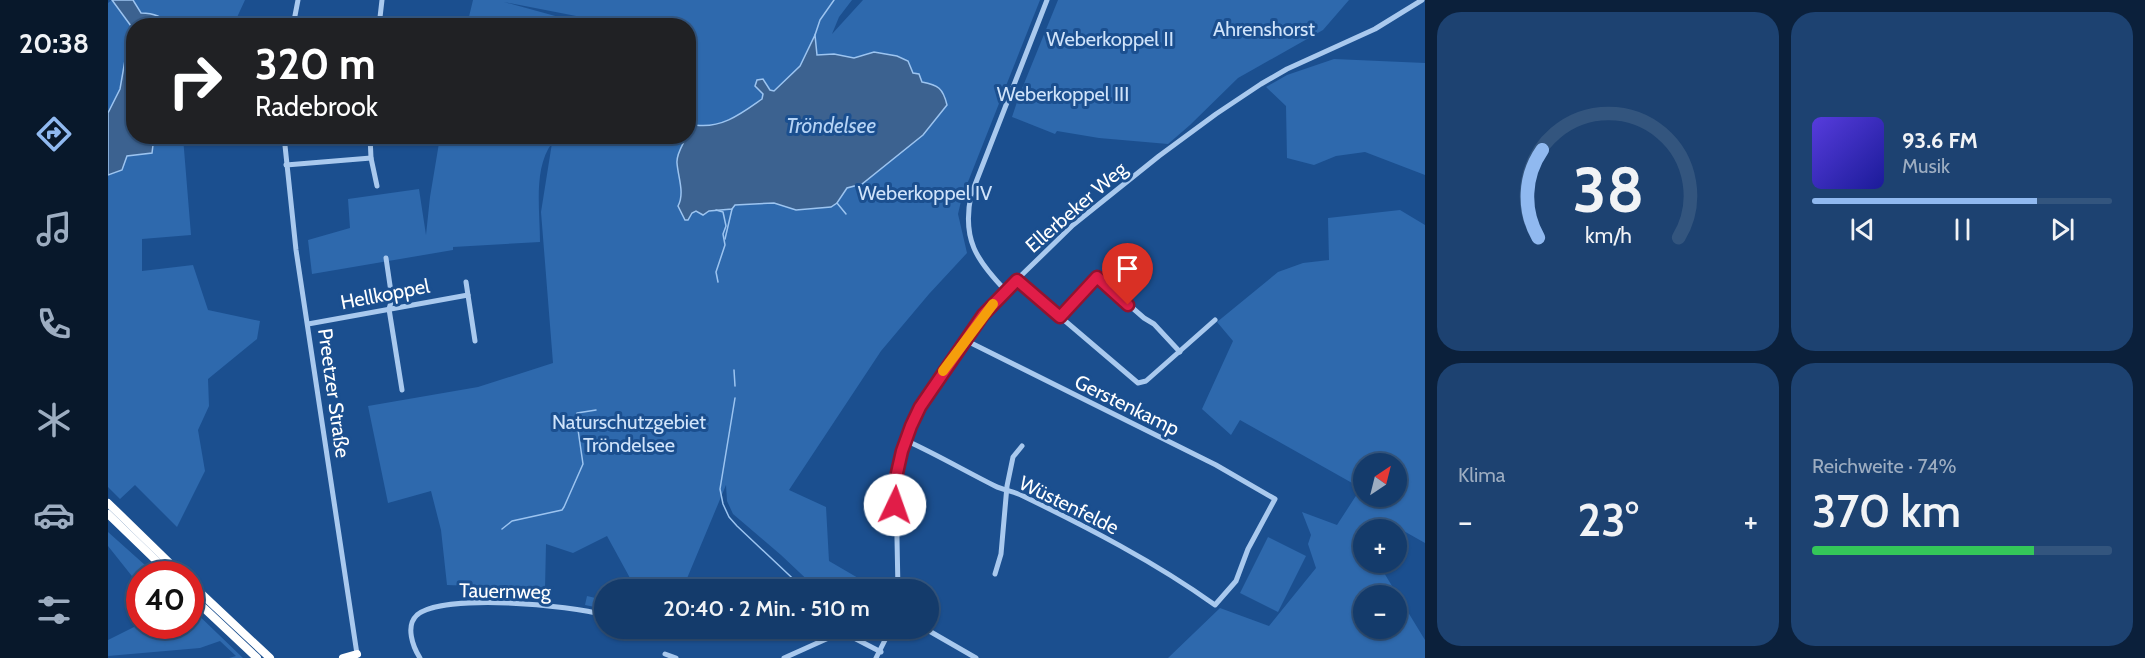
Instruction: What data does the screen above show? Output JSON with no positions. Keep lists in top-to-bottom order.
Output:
{
  "streets": {
    "street": [
      "Ellerbeker Weg",
      "Hellkoppel",
      "Preetzer Straße",
      "Gerstenkamp",
      "Wüstenfelde",
      "Tauernweg"
    ]
  },
  "crossings": [
    ["Ellerbeker Weg", "Gerstenkamp"],
    ["Ellerbeker Weg", "Wüstenfelde"],
    ["Hellkoppel", "Preetzer Straße"],
    ["Gerstenkamp", "Wüstenfelde"]
  ],
  "water": ["Tröndelsee"],
  "parks": [
    "Ahrenshorst",
    "Weberkoppel II",
    "Weberkoppel III",
    "Weberkoppel IV",
    "Naturschutzgebiet Tröndelsee"
  ],
  "north": "top right",
  "page": {
    "tabs": "20:38",
    "turn": ["320 m", "Radebrook"],
    "song": ["93.6 FM", "Musik"],
    "tile": [
      "Klima",
      ["Reichweite · 74%", "370 km"]
    ],
    "map_buttons": ["+", "−"],
    "heat": ["−", "23°", "+"],
    "limit": "40",
    "trip": "20:40 · 2 Min. · 510 m",
    "gauge": ["38", "km/h"]
  }
}
